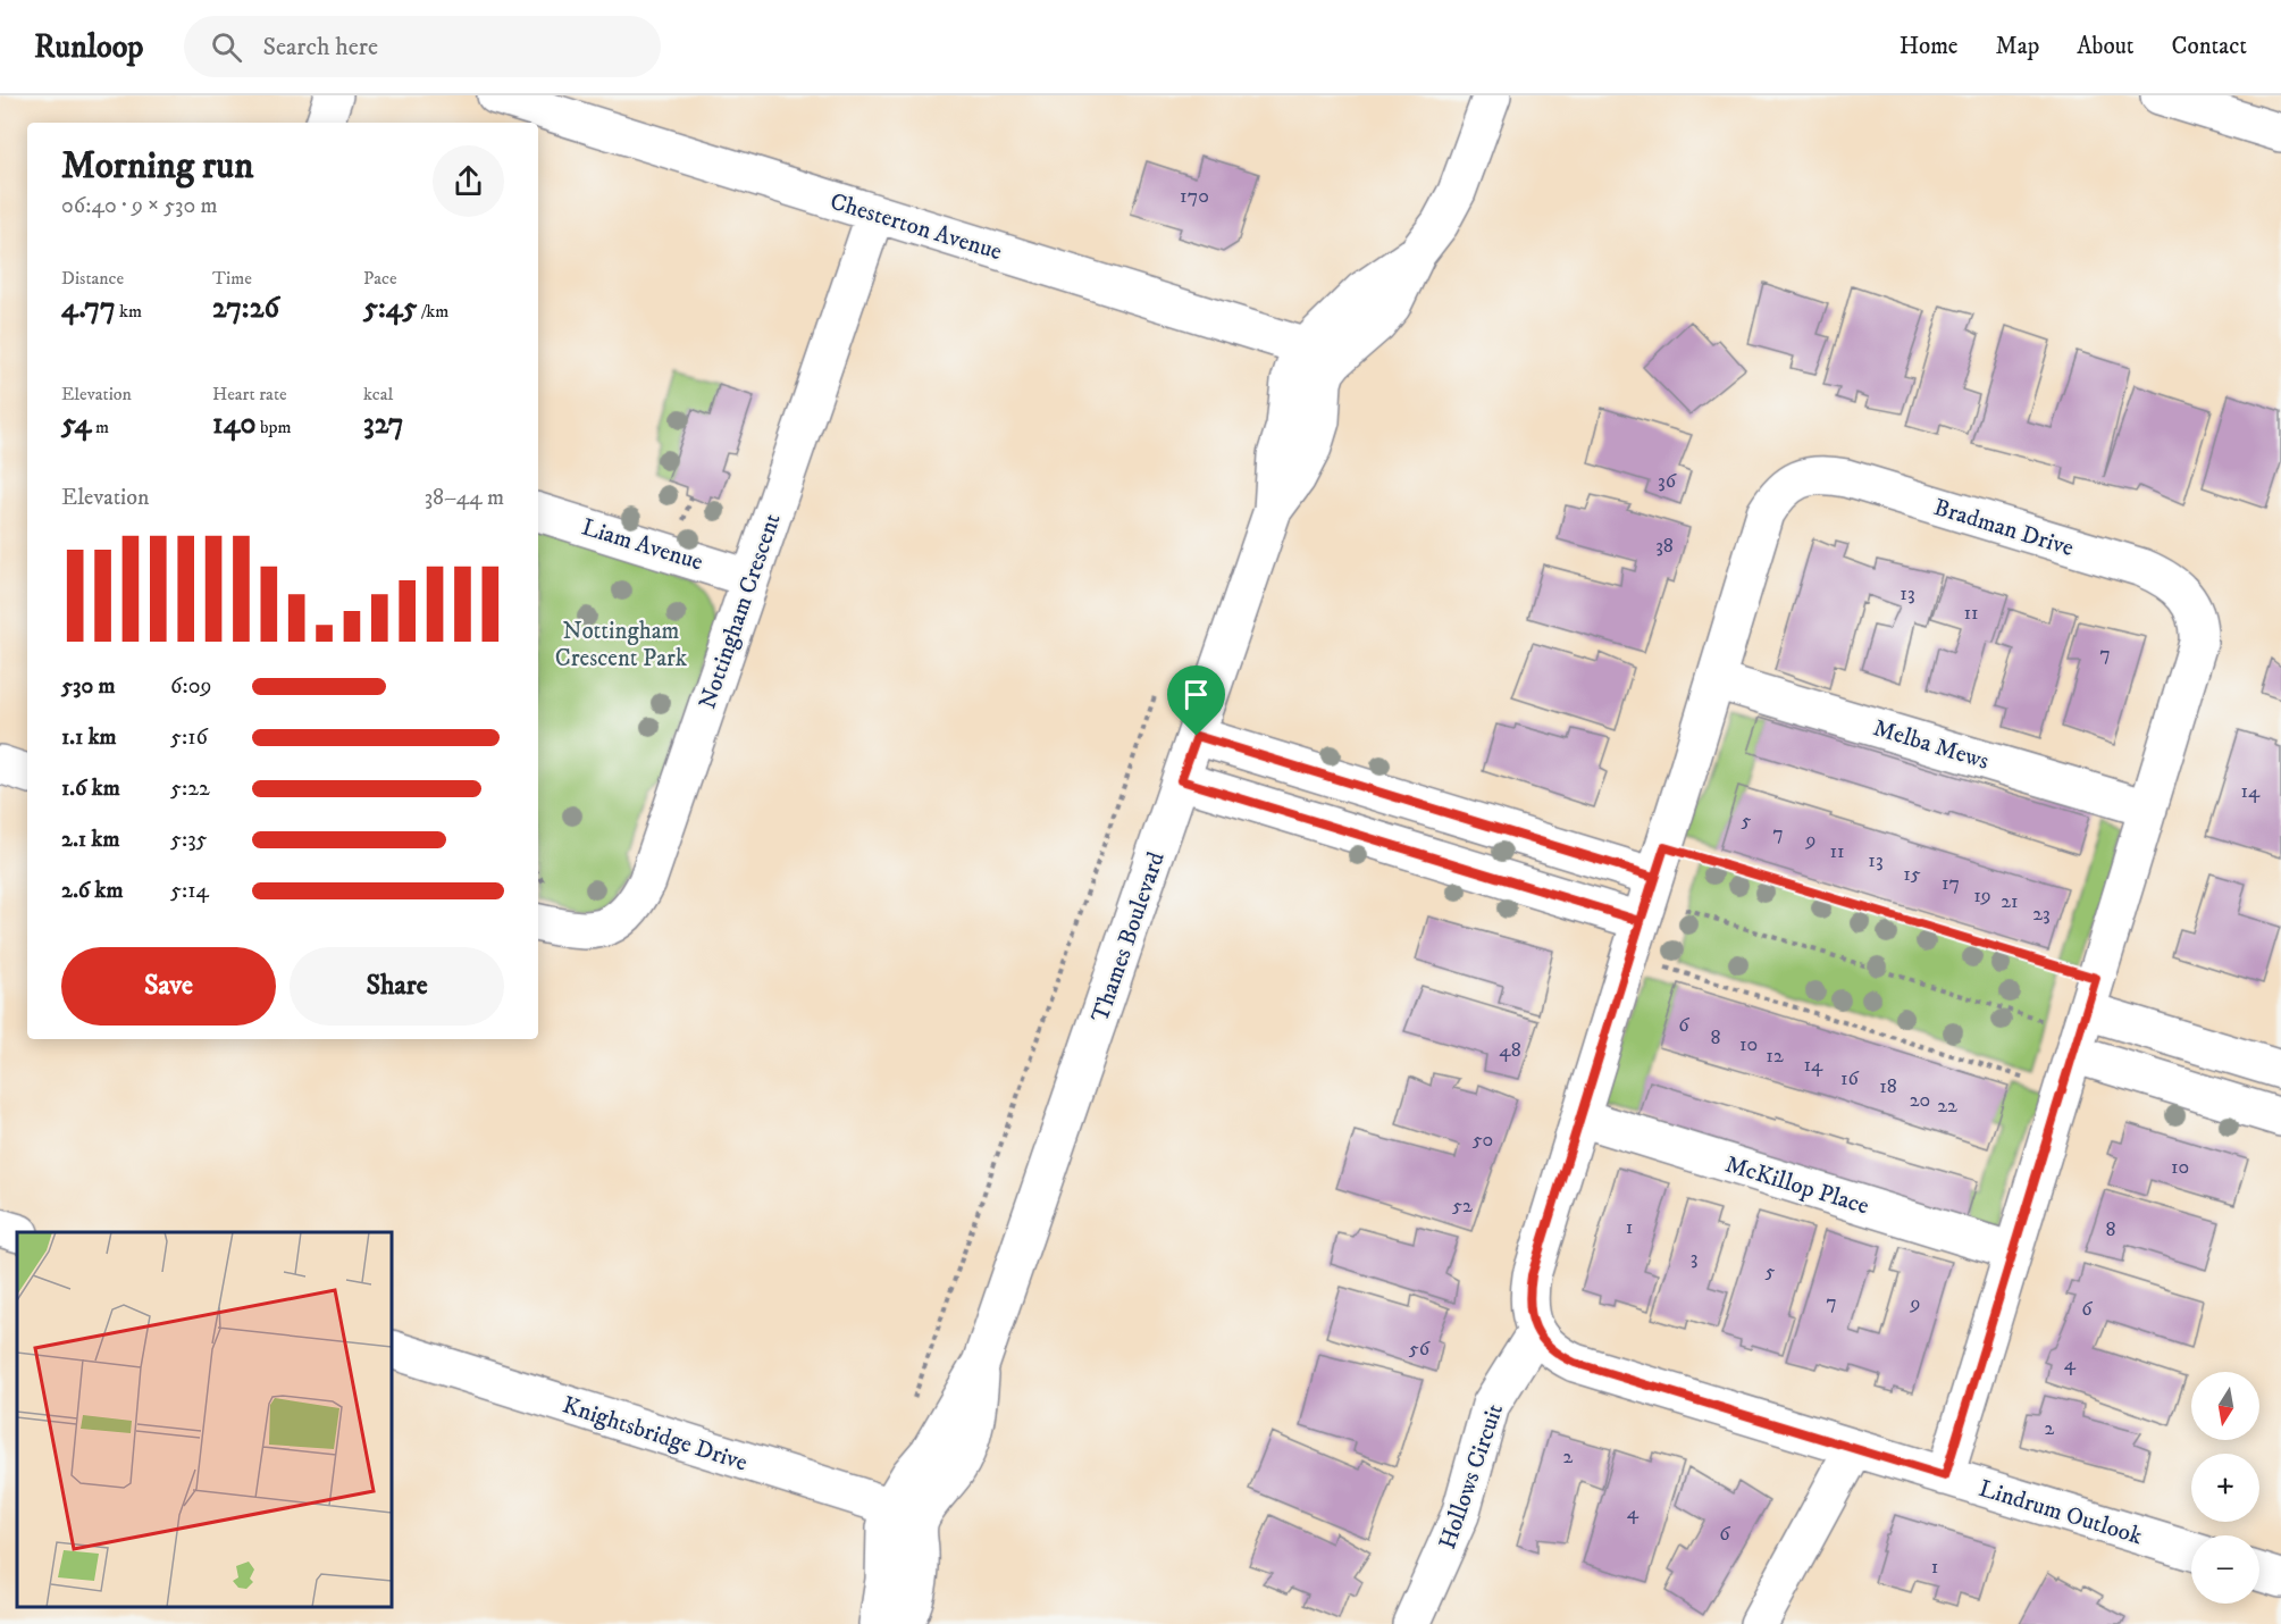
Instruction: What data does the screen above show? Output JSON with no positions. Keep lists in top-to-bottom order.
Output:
{
  "streets": {
    "street": [
      "Chesterton Avenue",
      "Bradman Drive",
      "Liam Avenue",
      "Nottingham Crescent",
      "Melba Mews",
      "Thames Boulevard",
      "McKillop Place",
      "Knightsbridge Drive",
      "Hollows Circuit",
      "Lindrum Outlook"
    ]
  },
  "crossings": [
    ["Chesterton Avenue", "Nottingham Crescent"],
    ["Chesterton Avenue", "Thames Boulevard"],
    ["Bradman Drive", "Melba Mews"],
    ["Bradman Drive", "McKillop Place"],
    ["Bradman Drive", "Hollows Circuit"],
    ["Bradman Drive", "Lindrum Outlook"],
    ["Liam Avenue", "Nottingham Crescent"],
    ["Thames Boulevard", "Knightsbridge Drive"],
    ["Hollows Circuit", "Lindrum Outlook"]
  ],
  "parks": ["Nottingham Crescent Park"],
  "house_numbers": [
    "170",
    "36",
    "38",
    "13",
    "11",
    "7",
    "14",
    "5",
    "7",
    "9",
    "11",
    "13",
    "15",
    "17",
    "19",
    "21",
    "23",
    "6",
    "8",
    "10",
    "48",
    "12",
    "14",
    "16",
    "18",
    "20",
    "22",
    "50",
    "10",
    "52",
    "1",
    "8",
    "3",
    "5",
    "7",
    "9",
    "6",
    "56",
    "4",
    "2",
    "2",
    "4",
    "6",
    "1"
  ],
  "north": "bottom",
  "page": {
    "header": "Runloop",
    "search": "Search here",
    "nav": [
      "Home",
      "Map",
      "About",
      "Contact"
    ],
    "heading": ["Morning run", "06:40 · 9 × 530 m"],
    "stats": [
      ["Distance", "4.77 km"],
      ["Time", "27:26"],
      ["Pace", "5:45 /km"],
      ["Elevation", "54 m"],
      ["Heart rate", "140 bpm"],
      ["kcal", "327"]
    ],
    "chart": ["Elevation", "38–44 m"],
    "list": [
      {
        "name": "530 m",
        "note": "6:09"
      },
      {
        "name": "1.1 km",
        "note": "5:16"
      },
      {
        "name": "1.6 km",
        "note": "5:22"
      },
      {
        "name": "2.1 km",
        "note": "5:35"
      },
      {
        "name": "2.6 km",
        "note": "5:14"
      }
    ],
    "buttons": ["Save", "Share"],
    "map_buttons": ["+", "−"]
  }
}
